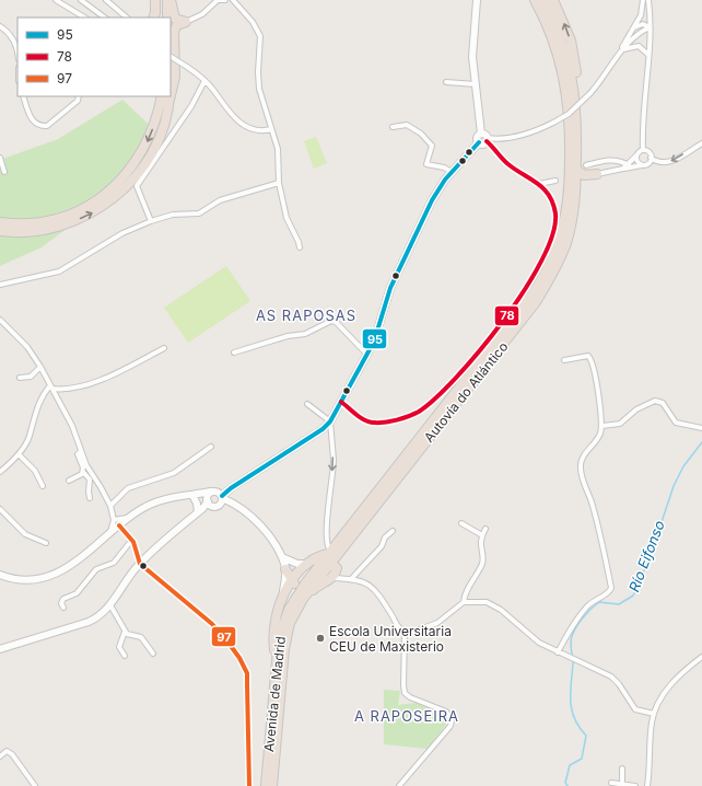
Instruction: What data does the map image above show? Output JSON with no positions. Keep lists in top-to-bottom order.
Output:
{
  "streets": {
    "highway": ["Autovía do Atlántico", "Avenida de Madrid"]
  },
  "crossings": [
    ["Autovía do Atlántico", "Avenida de Madrid"]
  ],
  "districts": ["AS RAPOSAS", "A RAPOSEIRA"],
  "water": ["Río Eifonso"],
  "places": ["Escola Universitaria CEU de Maxisterio"],
  "lines": ["transit line 78", "transit line 95", "transit line 97"],
  "legend": ["95", "78", "97"]
}
